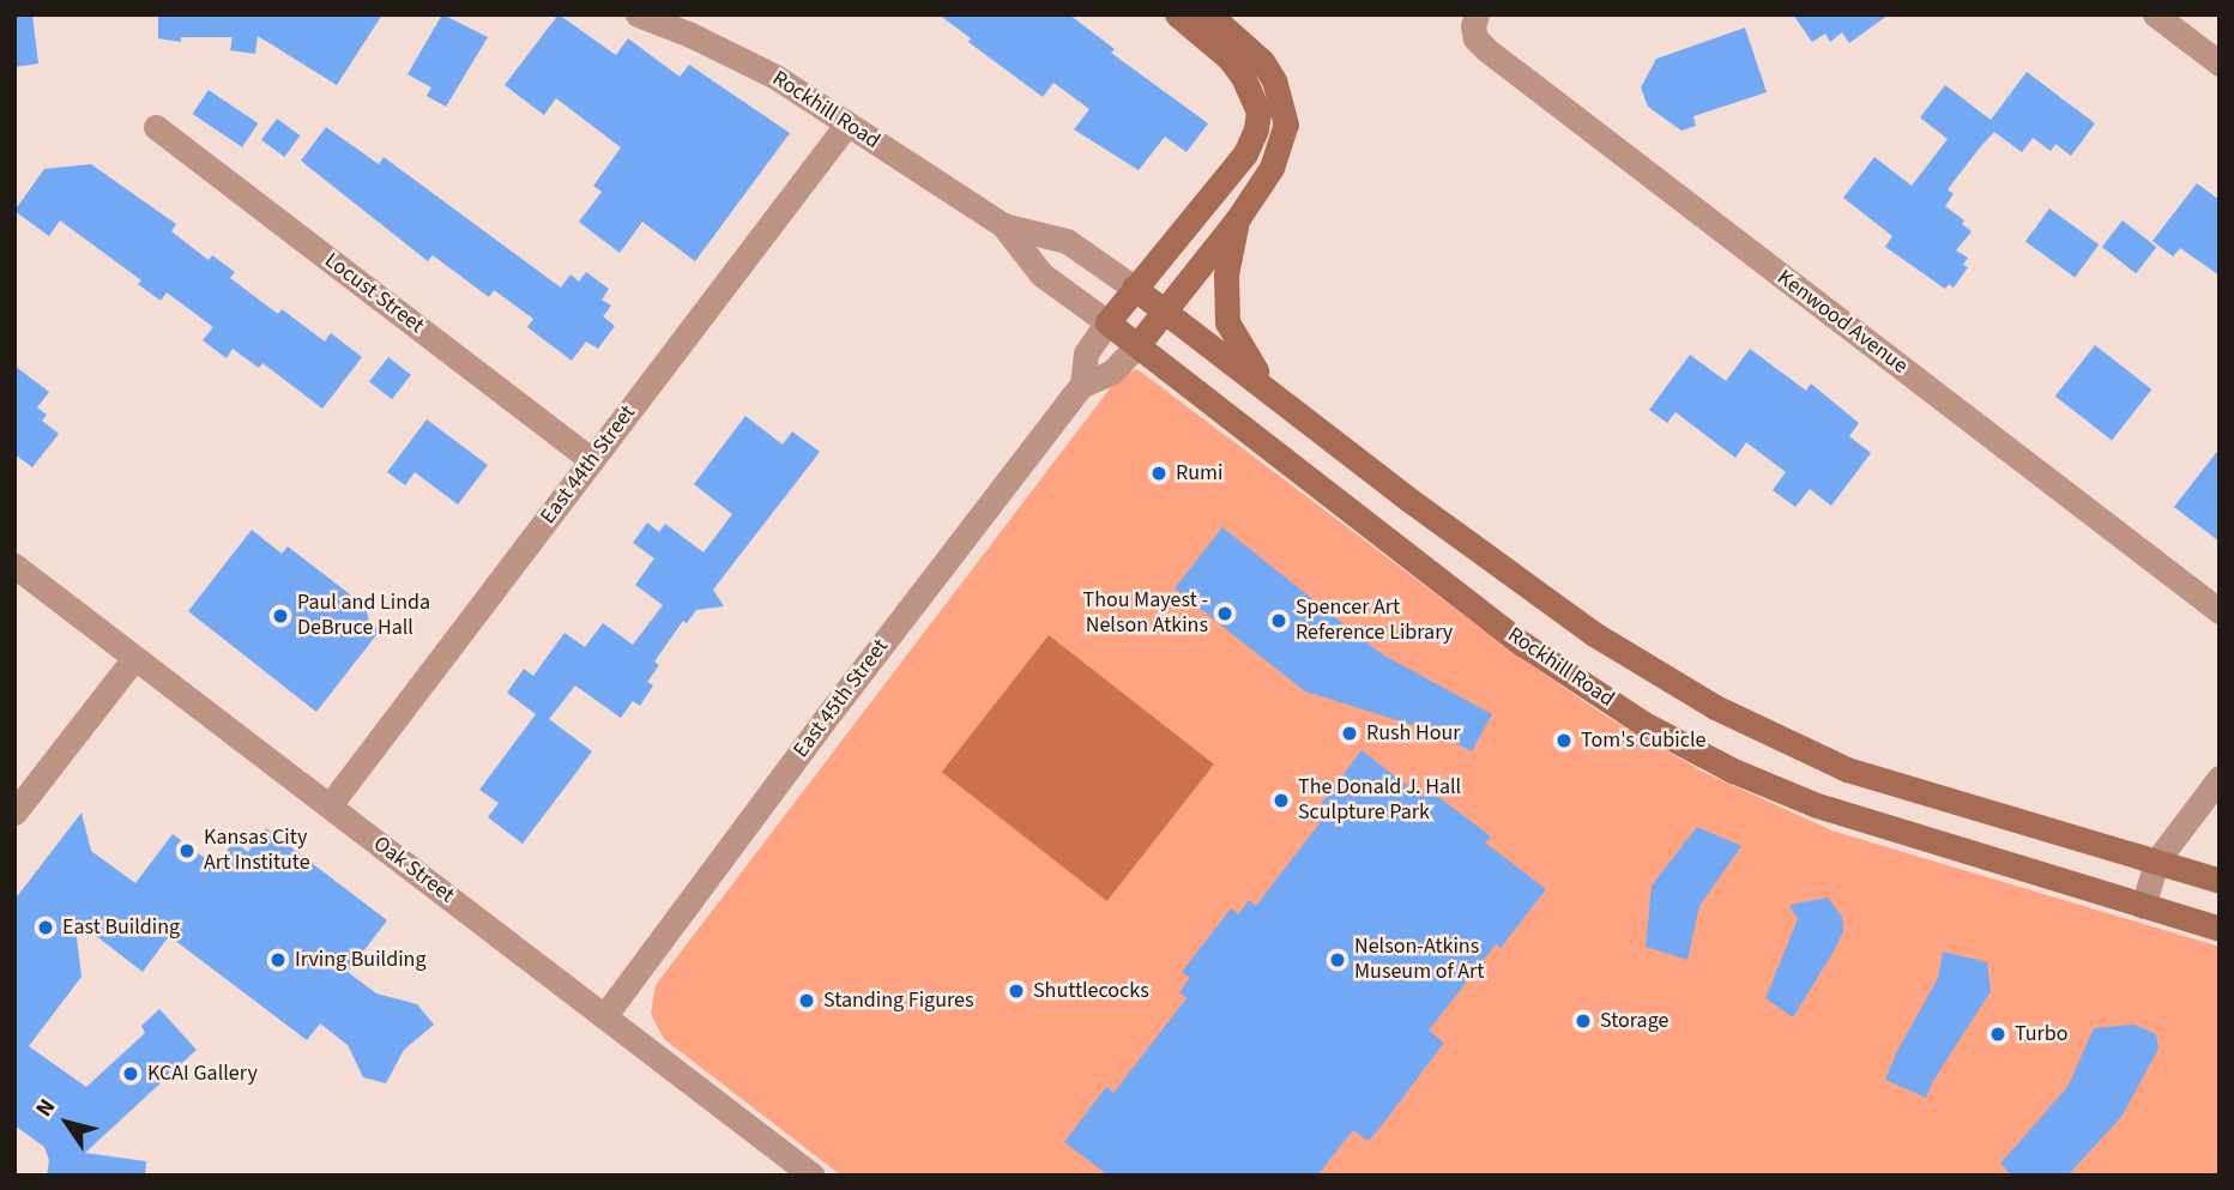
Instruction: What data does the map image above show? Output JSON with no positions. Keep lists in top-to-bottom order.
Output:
{
  "streets": {
    "main road": ["Rockhill Road", "East 45th Street"],
    "street": [
      "Locust Street",
      "Kenwood Avenue",
      "East 44th Street",
      "Oak Street"
    ]
  },
  "crossings": [
    ["Rockhill Road", "East 44th Street"],
    ["Rockhill Road", "East 45th Street"],
    ["Locust Street", "East 44th Street"],
    ["East 44th Street", "Oak Street"],
    ["East 45th Street", "Oak Street"]
  ],
  "places": [
    "Rumi",
    "Thou Mayest - Nelson Atkins",
    "Paul and Linda DeBruce Hall",
    "Spencer Art Reference Library",
    "Rush Hour",
    "Tom's Cubicle",
    "The Donald J. Hall Sculpture Park",
    "Kansas City Art Institute",
    "East Building",
    "Irving Building",
    "Nelson-Atkins Museum of Art",
    "Shuttlecocks",
    "Standing Figures",
    "Storage",
    "Turbo",
    "KCAI Gallery"
  ],
  "north": "top left"
}
